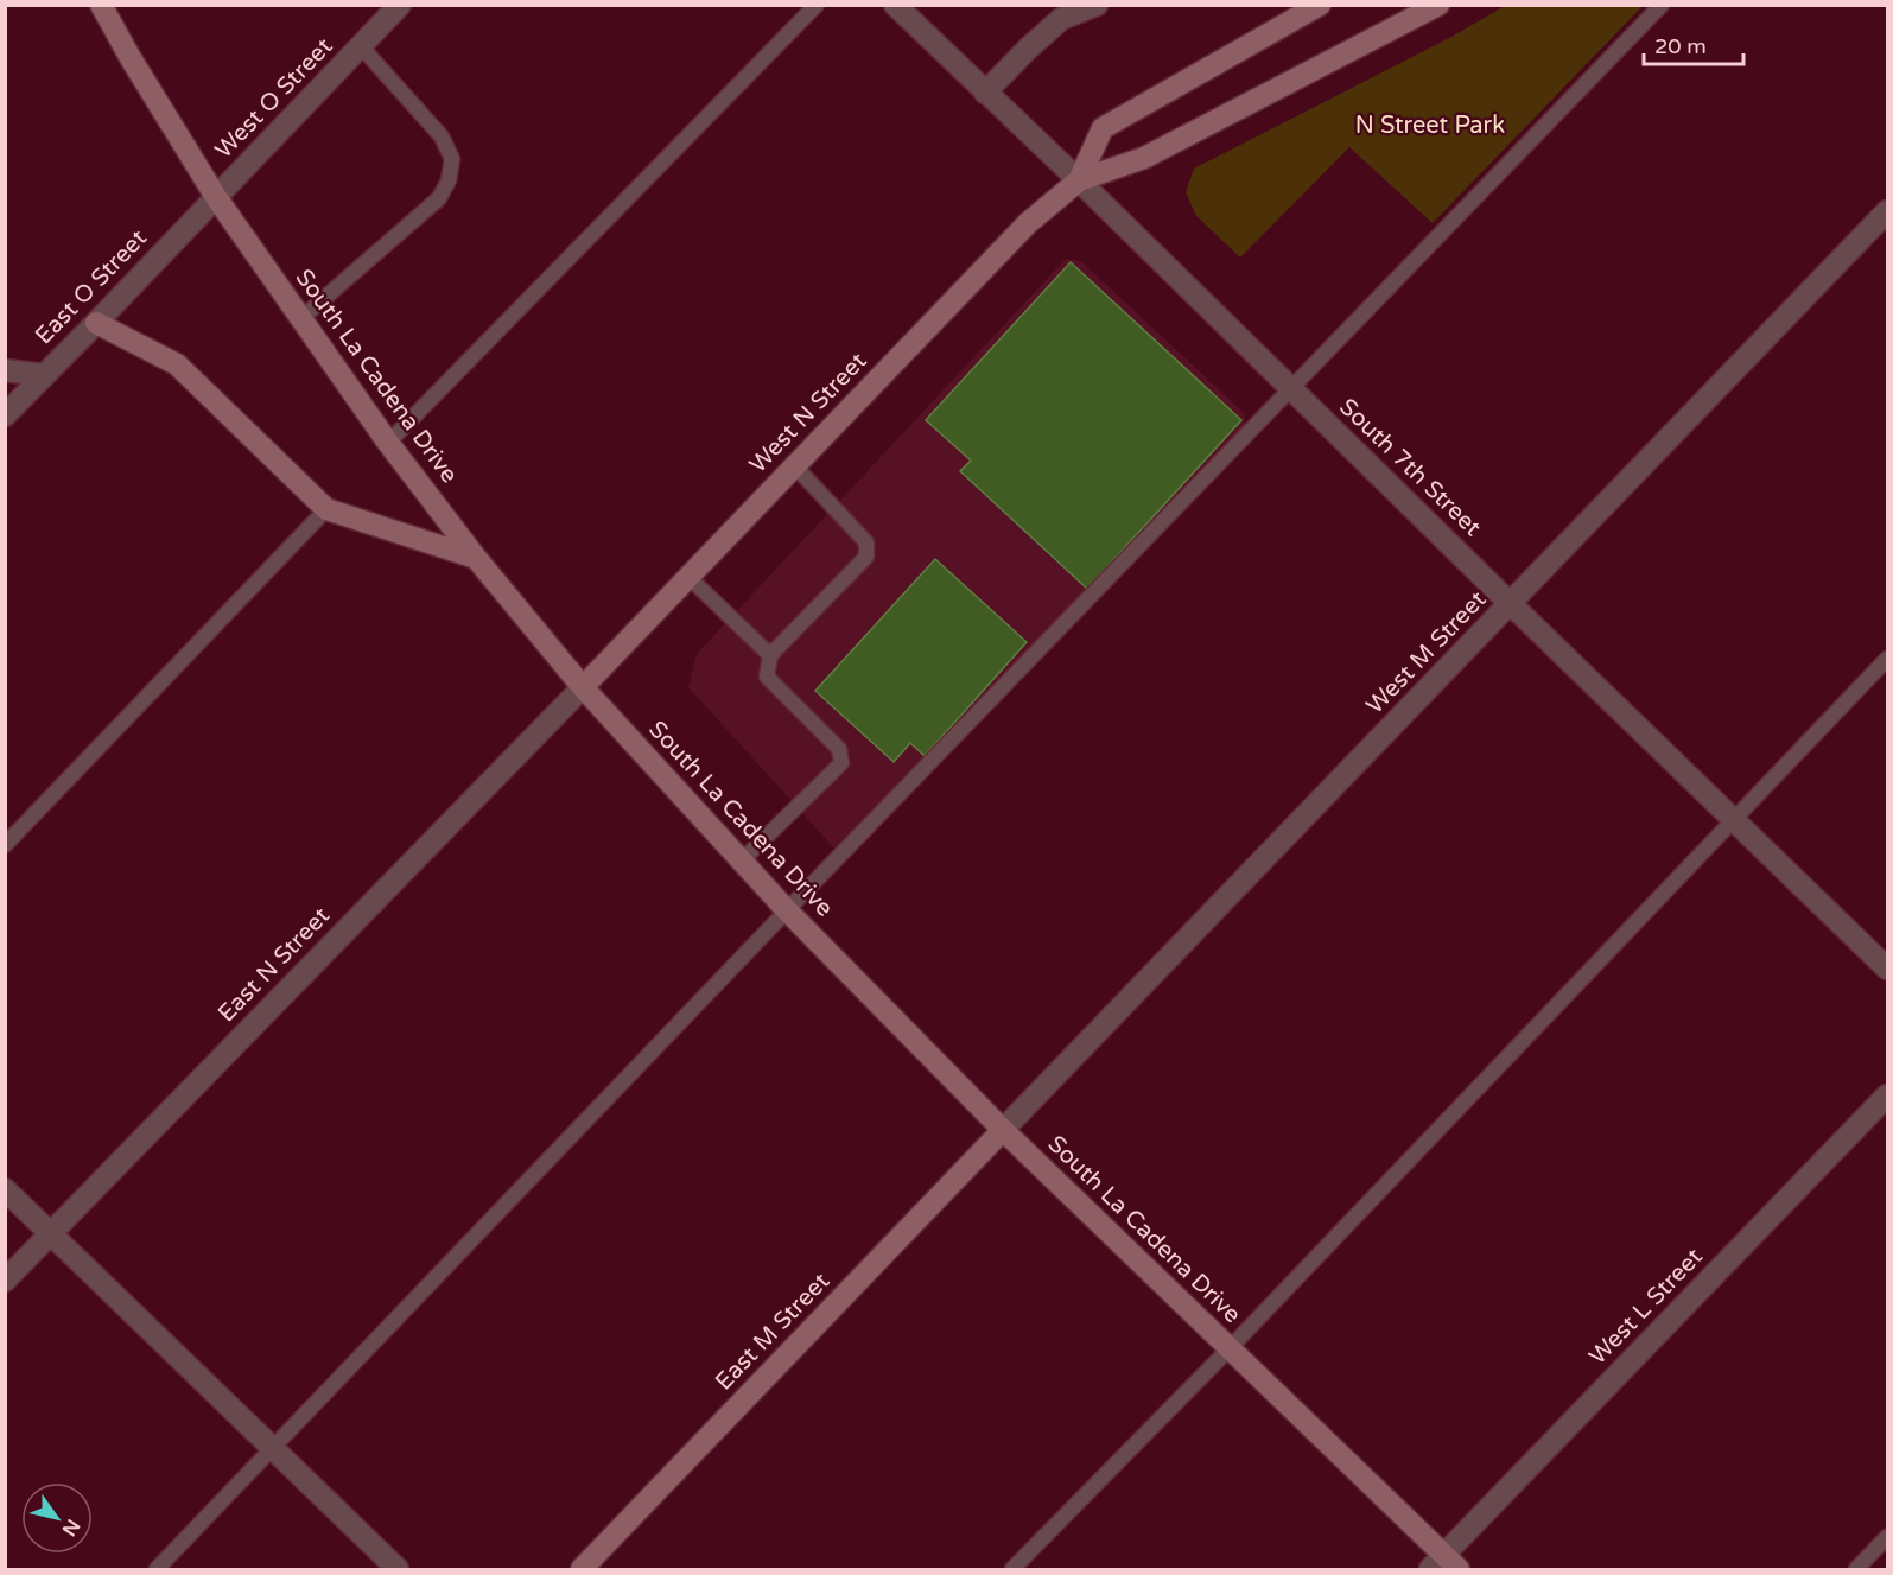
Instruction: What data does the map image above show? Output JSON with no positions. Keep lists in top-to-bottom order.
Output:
{
  "streets": {
    "main road": ["South La Cadena Drive", "West N Street", "East M Street"],
    "street": [
      "West O Street",
      "East O Street",
      "South 7th Street",
      "West M Street",
      "East N Street",
      "West L Street"
    ]
  },
  "crossings": [
    ["West O Street", "East O Street"],
    ["West O Street", "South La Cadena Drive"],
    ["East O Street", "South La Cadena Drive"],
    ["South La Cadena Drive", "West N Street"],
    ["South La Cadena Drive", "West M Street"],
    ["South La Cadena Drive", "East N Street"],
    ["South La Cadena Drive", "West L Street"],
    ["South La Cadena Drive", "East M Street"],
    ["West N Street", "South 7th Street"],
    ["West N Street", "East N Street"],
    ["South 7th Street", "West M Street"],
    ["West M Street", "East M Street"]
  ],
  "parks": ["N Street Park"],
  "scale_bar": "20 m",
  "north": "bottom right"
}
